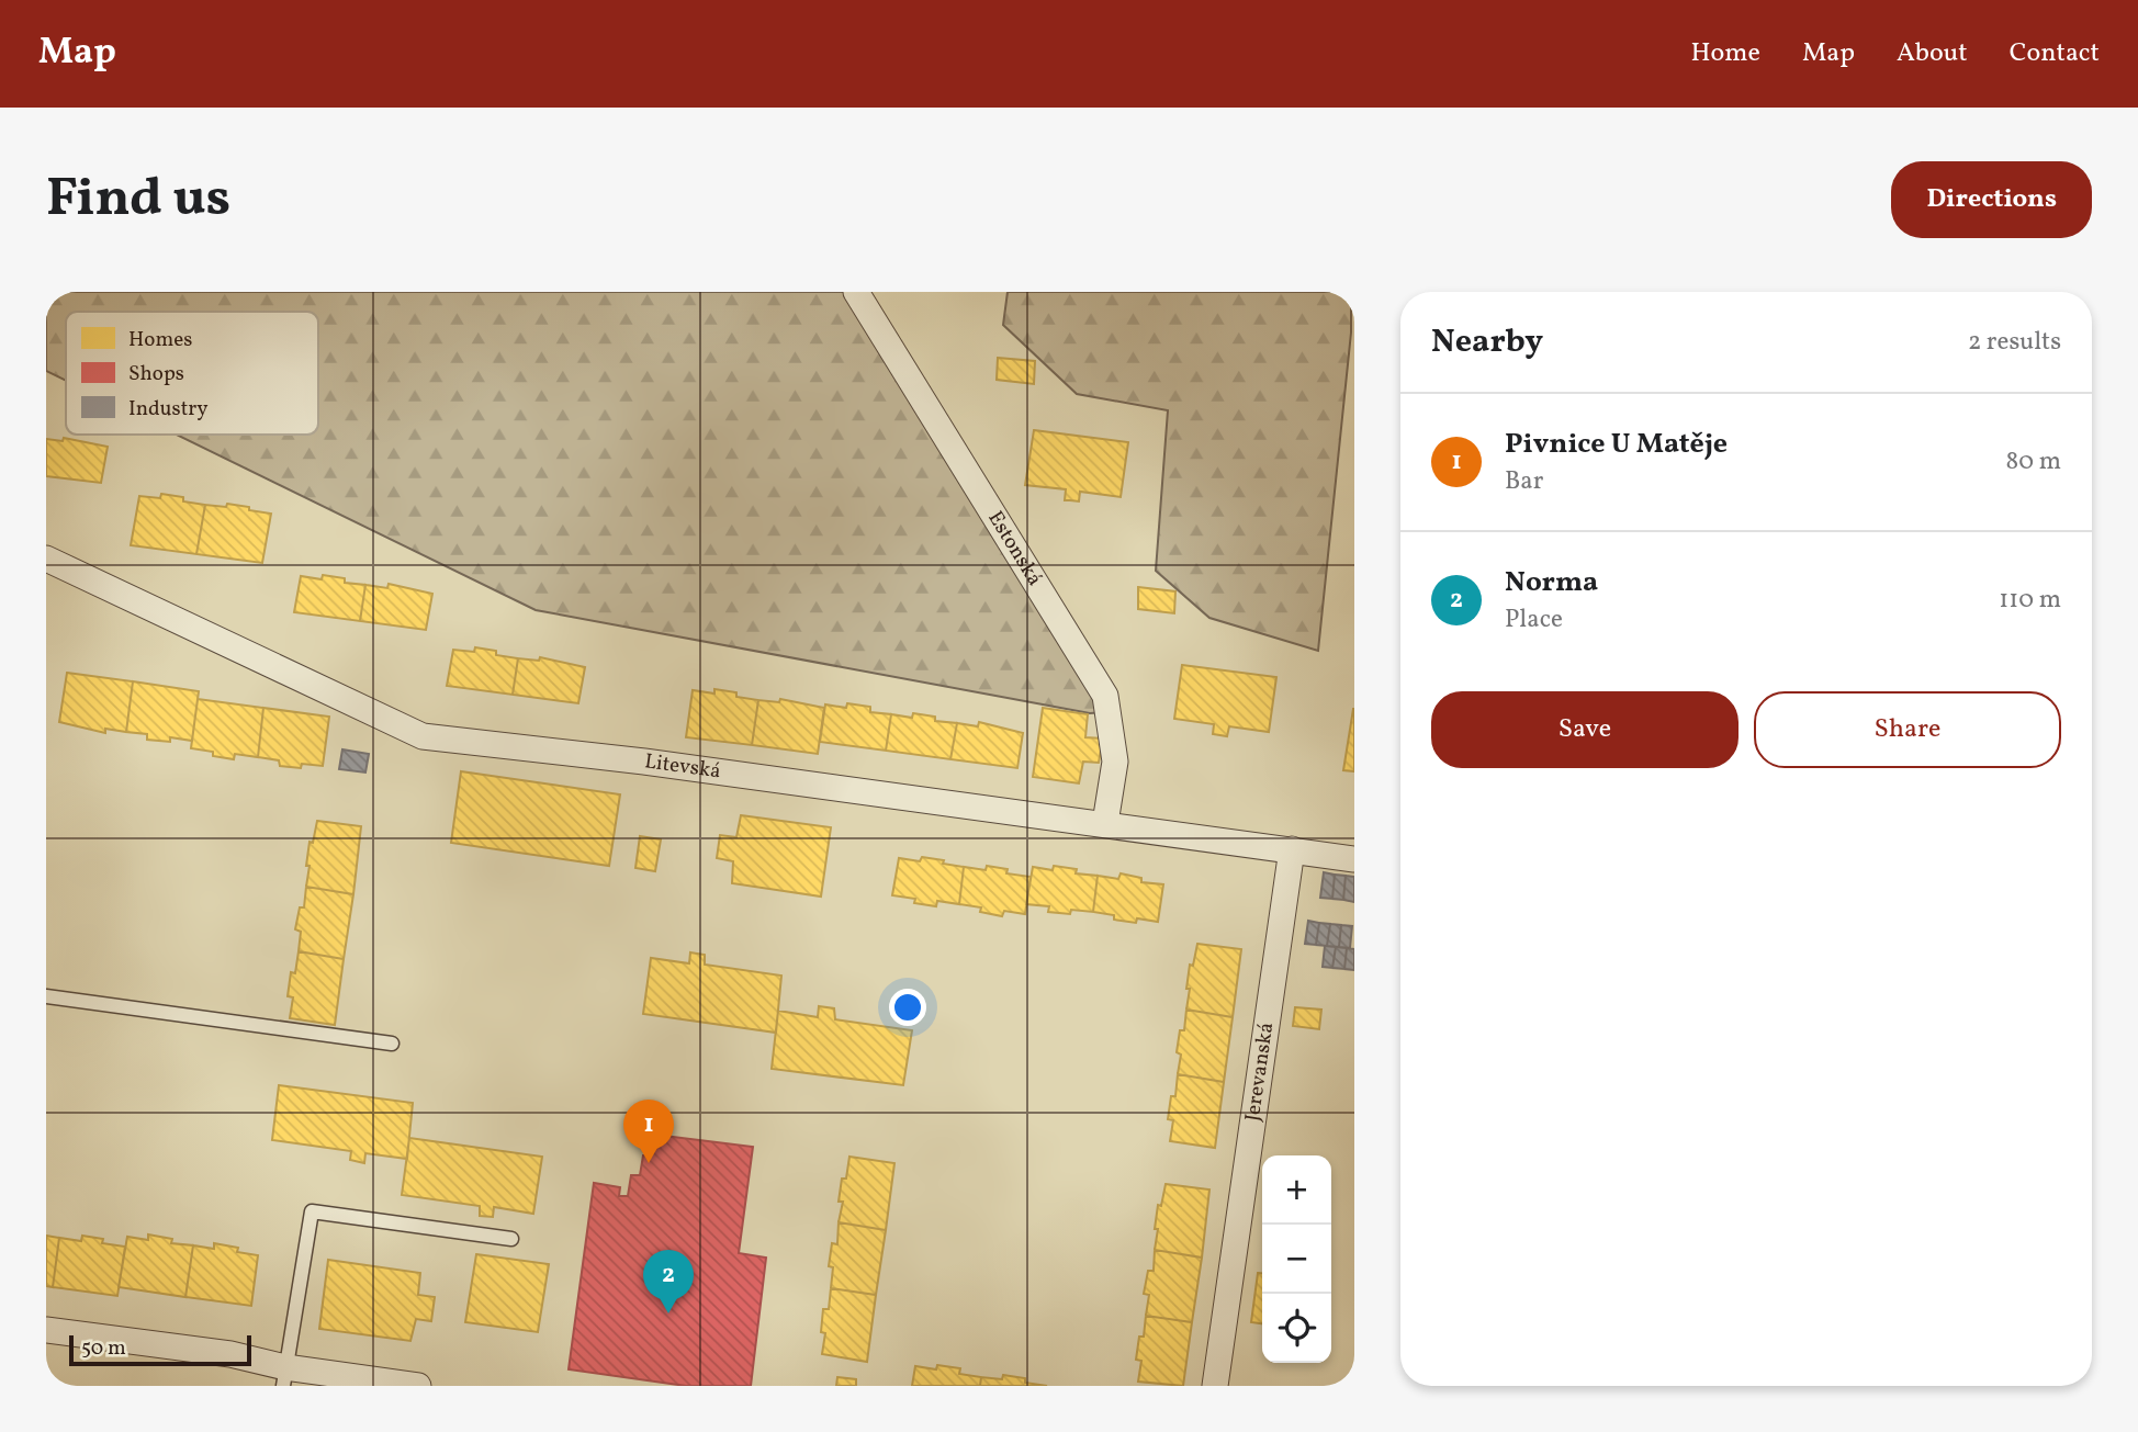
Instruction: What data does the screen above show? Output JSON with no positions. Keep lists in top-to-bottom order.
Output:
{
  "streets": {
    "street": ["Estonská", "Litevská", "Jerevanská"]
  },
  "crossings": [
    ["Estonská", "Litevská"],
    ["Litevská", "Jerevanská"]
  ],
  "legend": ["Homes", "Shops", "Industry"],
  "scale_bar": "50 m",
  "page": {
    "header": "Map",
    "nav": [
      "Home",
      "Map",
      "About",
      "Contact"
    ],
    "buttons": [
      "Directions",
      ["Save", "Share"]
    ],
    "title": "Find us",
    "heading": ["Nearby", "2 results"],
    "list": [
      {
        "mark": "1",
        "name": "Pivnice U Matěje",
        "note": "Bar",
        "value": "80 m"
      },
      {
        "mark": "2",
        "name": "Norma",
        "note": "Place",
        "value": "110 m"
      }
    ],
    "pins": ["1", "2"],
    "map_buttons": ["+", "−"],
    "scale": "50 m"
  }
}
